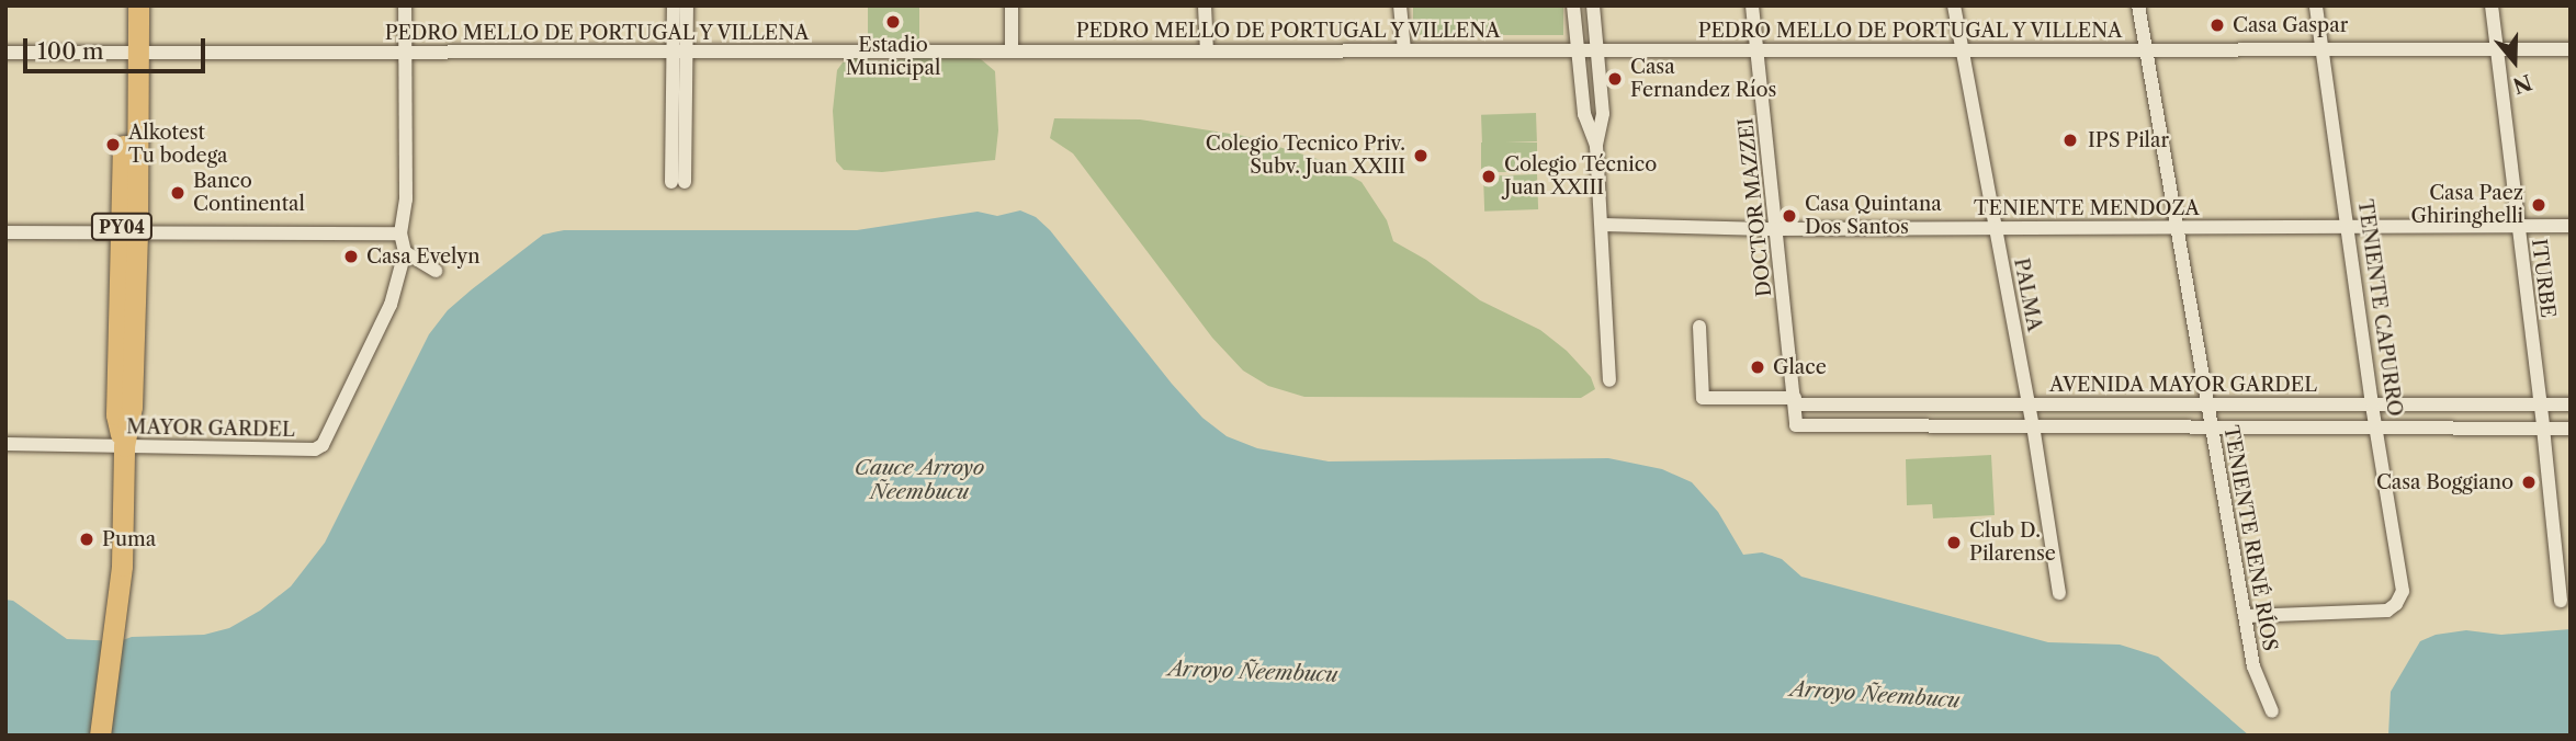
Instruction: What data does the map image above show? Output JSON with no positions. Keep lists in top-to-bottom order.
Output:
{
  "streets": {
    "main road": ["PY04"],
    "street": [
      "PEDRO MELLO DE PORTUGAL Y VILLENA",
      "DOCTOR MAZZEI",
      "TENIENTE MENDOZA",
      "ITURBE",
      "PALMA",
      "TENIENTE CAPURRO",
      "AVENIDA MAYOR GARDEL",
      "MAYOR GARDEL",
      "TENIENTE RENÉ RÍOS"
    ]
  },
  "crossings": [
    ["PEDRO MELLO DE PORTUGAL Y VILLENA", "DOCTOR MAZZEI"],
    ["PEDRO MELLO DE PORTUGAL Y VILLENA", "PY04"],
    ["PEDRO MELLO DE PORTUGAL Y VILLENA", "ITURBE"],
    ["PEDRO MELLO DE PORTUGAL Y VILLENA", "PALMA"],
    ["PEDRO MELLO DE PORTUGAL Y VILLENA", "TENIENTE CAPURRO"],
    ["PEDRO MELLO DE PORTUGAL Y VILLENA", "TENIENTE RENÉ RÍOS"],
    ["DOCTOR MAZZEI", "TENIENTE MENDOZA"],
    ["DOCTOR MAZZEI", "AVENIDA MAYOR GARDEL"],
    ["TENIENTE MENDOZA", "ITURBE"],
    ["TENIENTE MENDOZA", "PALMA"],
    ["TENIENTE MENDOZA", "TENIENTE CAPURRO"],
    ["TENIENTE MENDOZA", "TENIENTE RENÉ RÍOS"],
    ["PY04", "MAYOR GARDEL"],
    ["ITURBE", "AVENIDA MAYOR GARDEL"],
    ["PALMA", "AVENIDA MAYOR GARDEL"],
    ["TENIENTE CAPURRO", "AVENIDA MAYOR GARDEL"],
    ["TENIENTE CAPURRO", "TENIENTE RENÉ RÍOS"],
    ["AVENIDA MAYOR GARDEL", "TENIENTE RENÉ RÍOS"]
  ],
  "water": ["Cauce Arroyo Ñeembucu", "Arroyo Ñeembucu"],
  "places": [
    "Estadio Municipal",
    "Casa Gaspar",
    "Casa Fernandez Ríos",
    "IPS Pilar",
    "Alkotest Tu bodega",
    "Colegio Tecnico Priv. Subv. Juan XXIII",
    "Colegio Técnico Juan XXIII",
    "Banco Continental",
    "Casa Paez Ghiringhelli",
    "Casa Quintana Dos Santos",
    "Casa Evelyn",
    "Glace",
    "Casa Boggiano",
    "Puma",
    "Club D. Pilarense"
  ],
  "scale_bar": "100 m",
  "north": "bottom"
}
